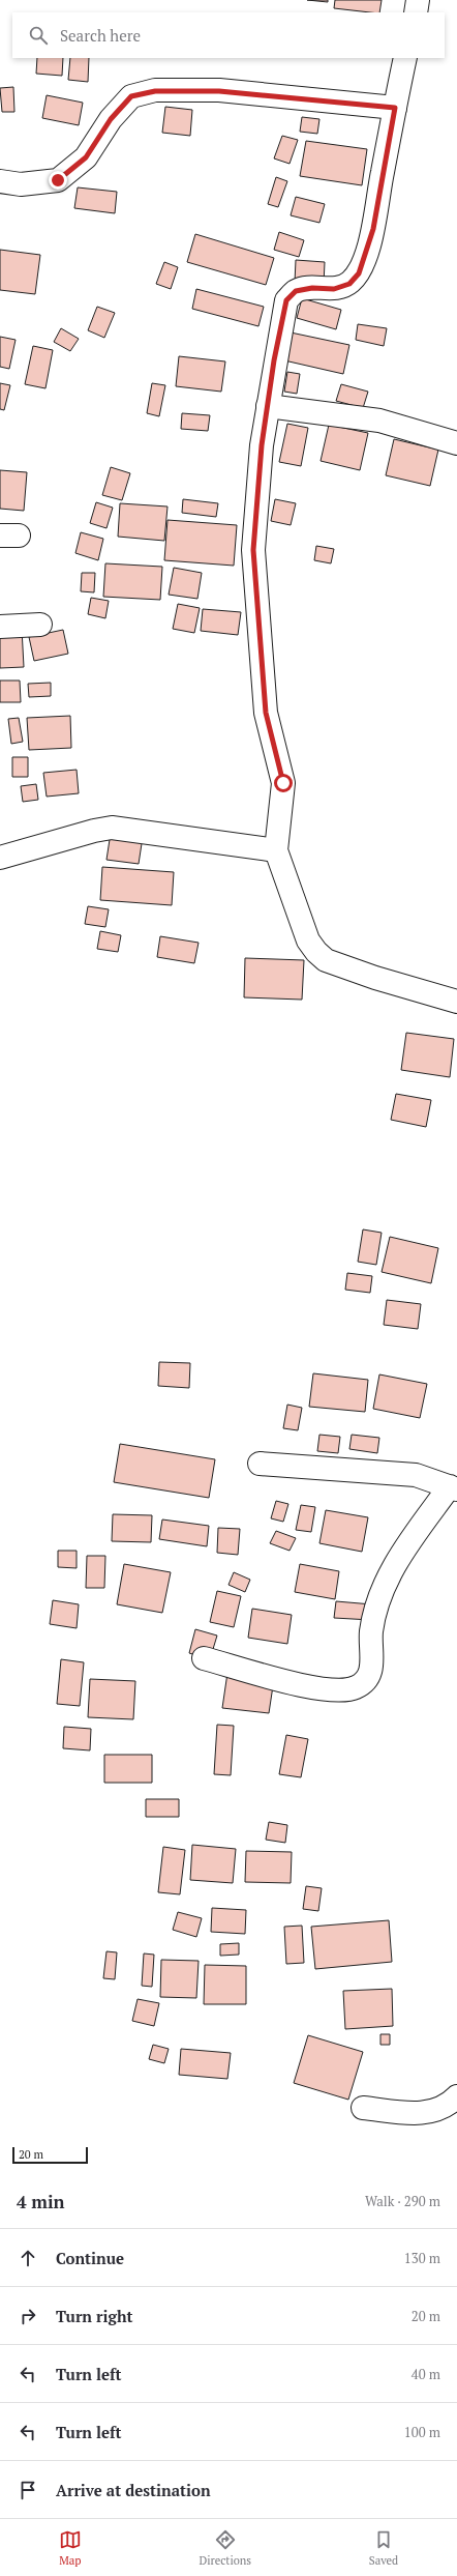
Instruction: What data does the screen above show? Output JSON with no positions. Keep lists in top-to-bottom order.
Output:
{
  "scale_bar": "20 m",
  "page": {
    "search": "Search here",
    "scale": "20 m",
    "heading": ["4 min", "Walk · 290 m"],
    "list": [
      ["Continue", "130 m"],
      ["Turn right", "20 m"],
      ["Turn left", "40 m"],
      ["Turn left", "100 m"],
      "Arrive at destination"
    ],
    "nav": ["Map", "Directions", "Saved"]
  }
}
